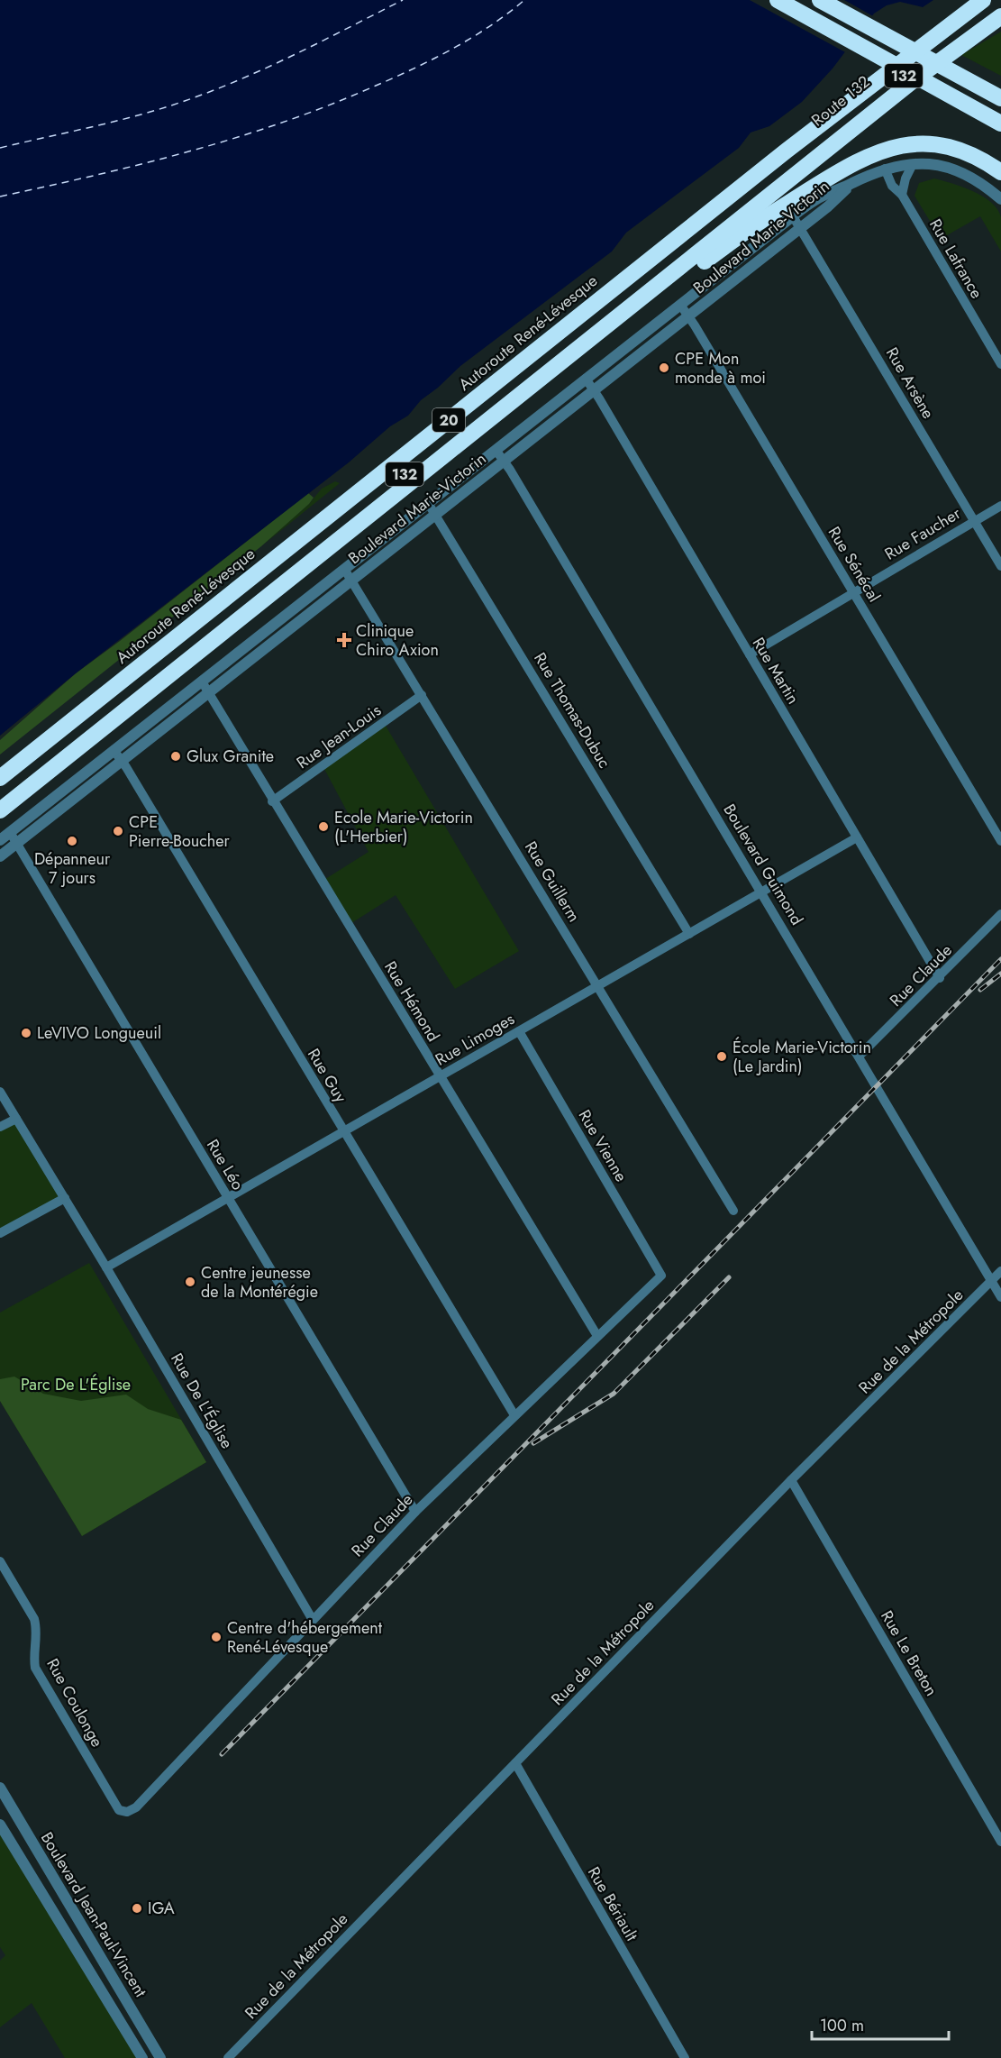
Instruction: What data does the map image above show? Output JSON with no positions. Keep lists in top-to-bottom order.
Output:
{
  "streets": {
    "highway": [
      "132",
      "Route 132",
      "Autoroute René-Lévesque",
      "20"
    ],
    "street": [
      "Boulevard Marie-Victorin",
      "Rue Lafrance",
      "Rue Arsène",
      "Rue Faucher",
      "Rue Sénécal",
      "Rue Martin",
      "Rue Thomas-Dubuc",
      "Rue Jean-Louis",
      "Boulevard Guimond",
      "Rue Guillerm",
      "Rue Claude",
      "Rue Hémond",
      "Rue Limoges",
      "Rue Guy",
      "Rue Vienne",
      "Rue Léo",
      "Rue de la Métropole",
      "Rue De L'Église",
      "Rue Le Breton",
      "Rue Coulonge",
      "Rue Bériault",
      "Boulevard Jean-Paul-Vincent"
    ]
  },
  "crossings": [
    ["Route 132", "Autoroute René-Lévesque"],
    ["Boulevard Marie-Victorin", "Rue Lafrance"],
    ["Boulevard Marie-Victorin", "Rue Arsène"],
    ["Boulevard Marie-Victorin", "Rue Sénécal"],
    ["Boulevard Marie-Victorin", "Rue Martin"],
    ["Boulevard Marie-Victorin", "Rue Thomas-Dubuc"],
    ["Boulevard Marie-Victorin", "Boulevard Guimond"],
    ["Boulevard Marie-Victorin", "Rue Guillerm"],
    ["Boulevard Marie-Victorin", "Rue Hémond"],
    ["Boulevard Marie-Victorin", "Rue Guy"],
    ["Boulevard Marie-Victorin", "Rue Léo"],
    ["Rue Arsène", "Rue Faucher"],
    ["Rue Faucher", "Rue Sénécal"],
    ["Rue Faucher", "Rue Martin"],
    ["Rue Martin", "Rue Claude"],
    ["Rue Martin", "Rue Limoges"],
    ["Rue Thomas-Dubuc", "Rue Limoges"],
    ["Rue Jean-Louis", "Rue Guillerm"],
    ["Rue Jean-Louis", "Rue Hémond"],
    ["Boulevard Guimond", "Rue Claude"],
    ["Boulevard Guimond", "Rue Limoges"],
    ["Boulevard Guimond", "Rue de la Métropole"],
    ["Rue Guillerm", "Rue Limoges"],
    ["Rue Claude", "Rue Hémond"],
    ["Rue Claude", "Rue Guy"],
    ["Rue Claude", "Rue Vienne"],
    ["Rue Claude", "Rue Léo"],
    ["Rue Claude", "Rue De L'Église"],
    ["Rue Claude", "Rue Coulonge"],
    ["Rue Hémond", "Rue Limoges"],
    ["Rue Limoges", "Rue Guy"],
    ["Rue Limoges", "Rue Vienne"],
    ["Rue Limoges", "Rue Léo"],
    ["Rue Limoges", "Rue De L'Église"],
    ["Rue de la Métropole", "Rue Le Breton"],
    ["Rue de la Métropole", "Rue Bériault"]
  ],
  "parks": ["Parc De L'Église"],
  "places": {
    "other": [
      "CPE Mon monde à moi",
      "Glux Granite",
      "Ecole Marie-Victorin (L'Herbier)",
      "CPE Pierre-Boucher",
      "Dépanneur 7 jours",
      "LeVIVO Longueuil",
      "École Marie-Victorin (Le Jardin)",
      "Centre jeunesse de la Montérégie",
      "Centre d'hébergement René-Lévesque",
      "IGA"
    ],
    "health": ["Clinique Chiro Axion"]
  },
  "scale_bar": "100 m"
}
